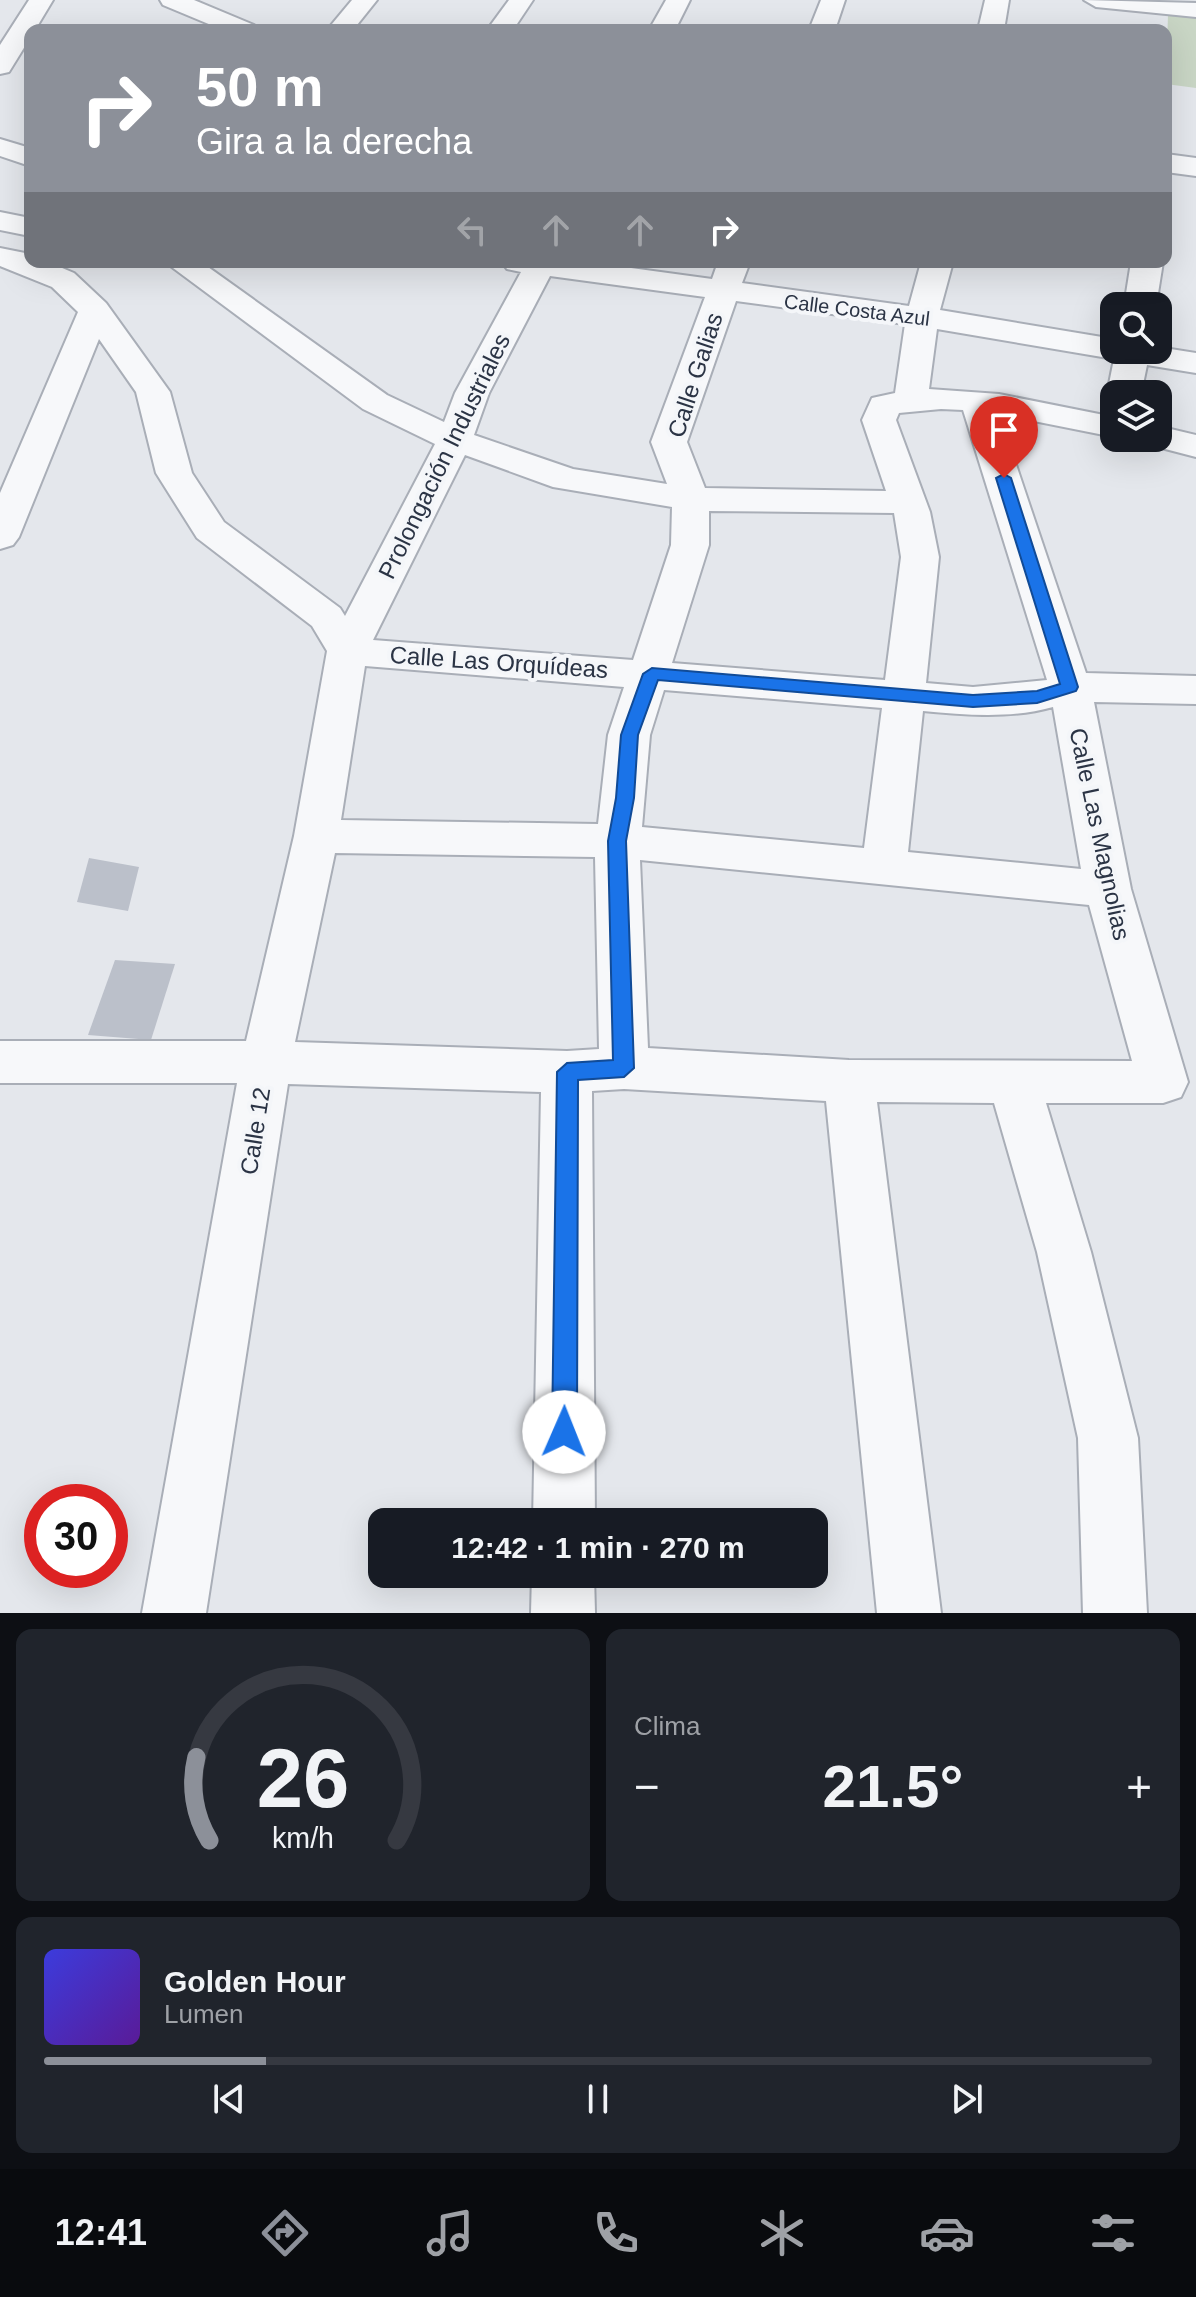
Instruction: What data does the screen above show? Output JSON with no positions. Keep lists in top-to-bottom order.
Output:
{
  "streets": {
    "street": [
      "Calle Costa Azul",
      "Calle Galias",
      "Prolongación Industriales",
      "Calle Las Orquídeas",
      "Calle Las Magnolias",
      "Calle 12"
    ]
  },
  "crossings": [
    ["Calle Costa Azul", "Calle Galias"],
    ["Calle Galias", "Calle Las Orquídeas"],
    ["Prolongación Industriales", "Calle Las Orquídeas"],
    ["Prolongación Industriales", "Calle 12"],
    ["Calle Las Orquídeas", "Calle Las Magnolias"],
    ["Calle Las Orquídeas", "Calle 12"]
  ],
  "page": {
    "turn": ["50 m", "Gira a la derecha"],
    "limit": "30",
    "trip": "12:42 · 1 min · 270 m",
    "tile": "Clima",
    "heat": ["−", "21.5°", "+"],
    "song": ["Golden Hour", "Lumen"],
    "tabs": "12:41",
    "gauge": ["26", "km/h"]
  }
}
